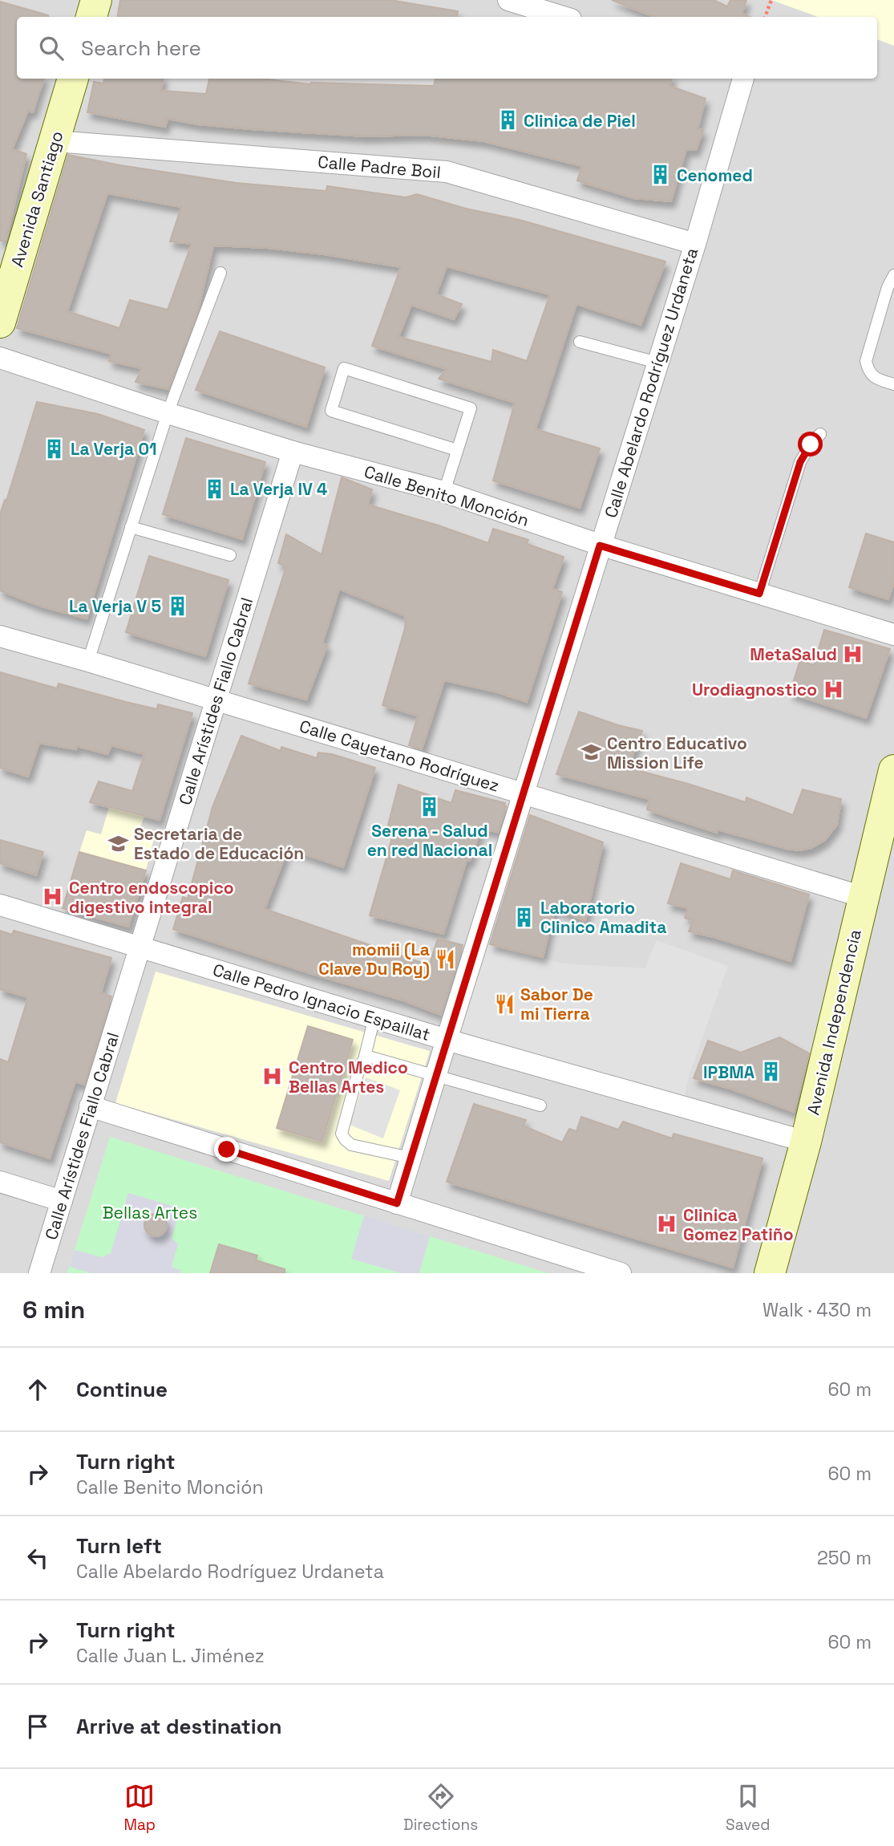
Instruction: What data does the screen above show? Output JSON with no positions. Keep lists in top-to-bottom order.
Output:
{
  "streets": {
    "main road": ["Avenida Santiago", "Avenida Independencia"],
    "street": [
      "Calle Padre Boil",
      "Calle Abelardo Rodríguez Urdaneta",
      "Calle Benito Monción",
      "Calle Arístides Fiallo Cabral",
      "Calle Cayetano Rodríguez",
      "Calle Pedro Ignacio Espaillat"
    ]
  },
  "crossings": [
    ["Calle Padre Boil", "Avenida Santiago"],
    ["Calle Padre Boil", "Calle Abelardo Rodríguez Urdaneta"],
    ["Calle Abelardo Rodríguez Urdaneta", "Calle Benito Monción"],
    ["Calle Abelardo Rodríguez Urdaneta", "Calle Cayetano Rodríguez"],
    ["Calle Abelardo Rodríguez Urdaneta", "Calle Pedro Ignacio Espaillat"],
    ["Calle Benito Monción", "Calle Arístides Fiallo Cabral"],
    ["Calle Arístides Fiallo Cabral", "Calle Cayetano Rodríguez"],
    ["Calle Arístides Fiallo Cabral", "Calle Pedro Ignacio Espaillat"],
    ["Calle Cayetano Rodríguez", "Avenida Independencia"],
    ["Calle Pedro Ignacio Espaillat", "Avenida Independencia"]
  ],
  "parks": ["Bellas Artes"],
  "places": {
    "building": [
      "Clinica de Piel",
      "Cenomed",
      "La Verja 01",
      "La Verja IV 4",
      "La Verja V 5",
      "Serena - Salud en red Nacional",
      "Laboratorio Clinico Amadita",
      "IPBMA"
    ],
    "hospital": [
      "MetaSalud",
      "Urodiagnostico",
      "Centro endoscopico digestivo integral",
      "Centro Medico Bellas Artes",
      "Clinica Gomez Patiño"
    ],
    "school or university": ["Centro Educativo Mission Life", "Secretaria de Estado de Educación"],
    "restaurant": ["momii (La Clave Du Roy)", "Sabor De mi Tierra"]
  },
  "page": {
    "search": "Search here",
    "heading": ["6 min", "Walk · 430 m"],
    "list": [
      ["Continue", "60 m"],
      ["Turn right", "Calle Benito Monción", "60 m"],
      ["Turn left", "Calle Abelardo Rodríguez Urdaneta", "250 m"],
      ["Turn right", "Calle Juan L. Jiménez", "60 m"],
      "Arrive at destination"
    ],
    "nav": ["Map", "Directions", "Saved"]
  }
}
